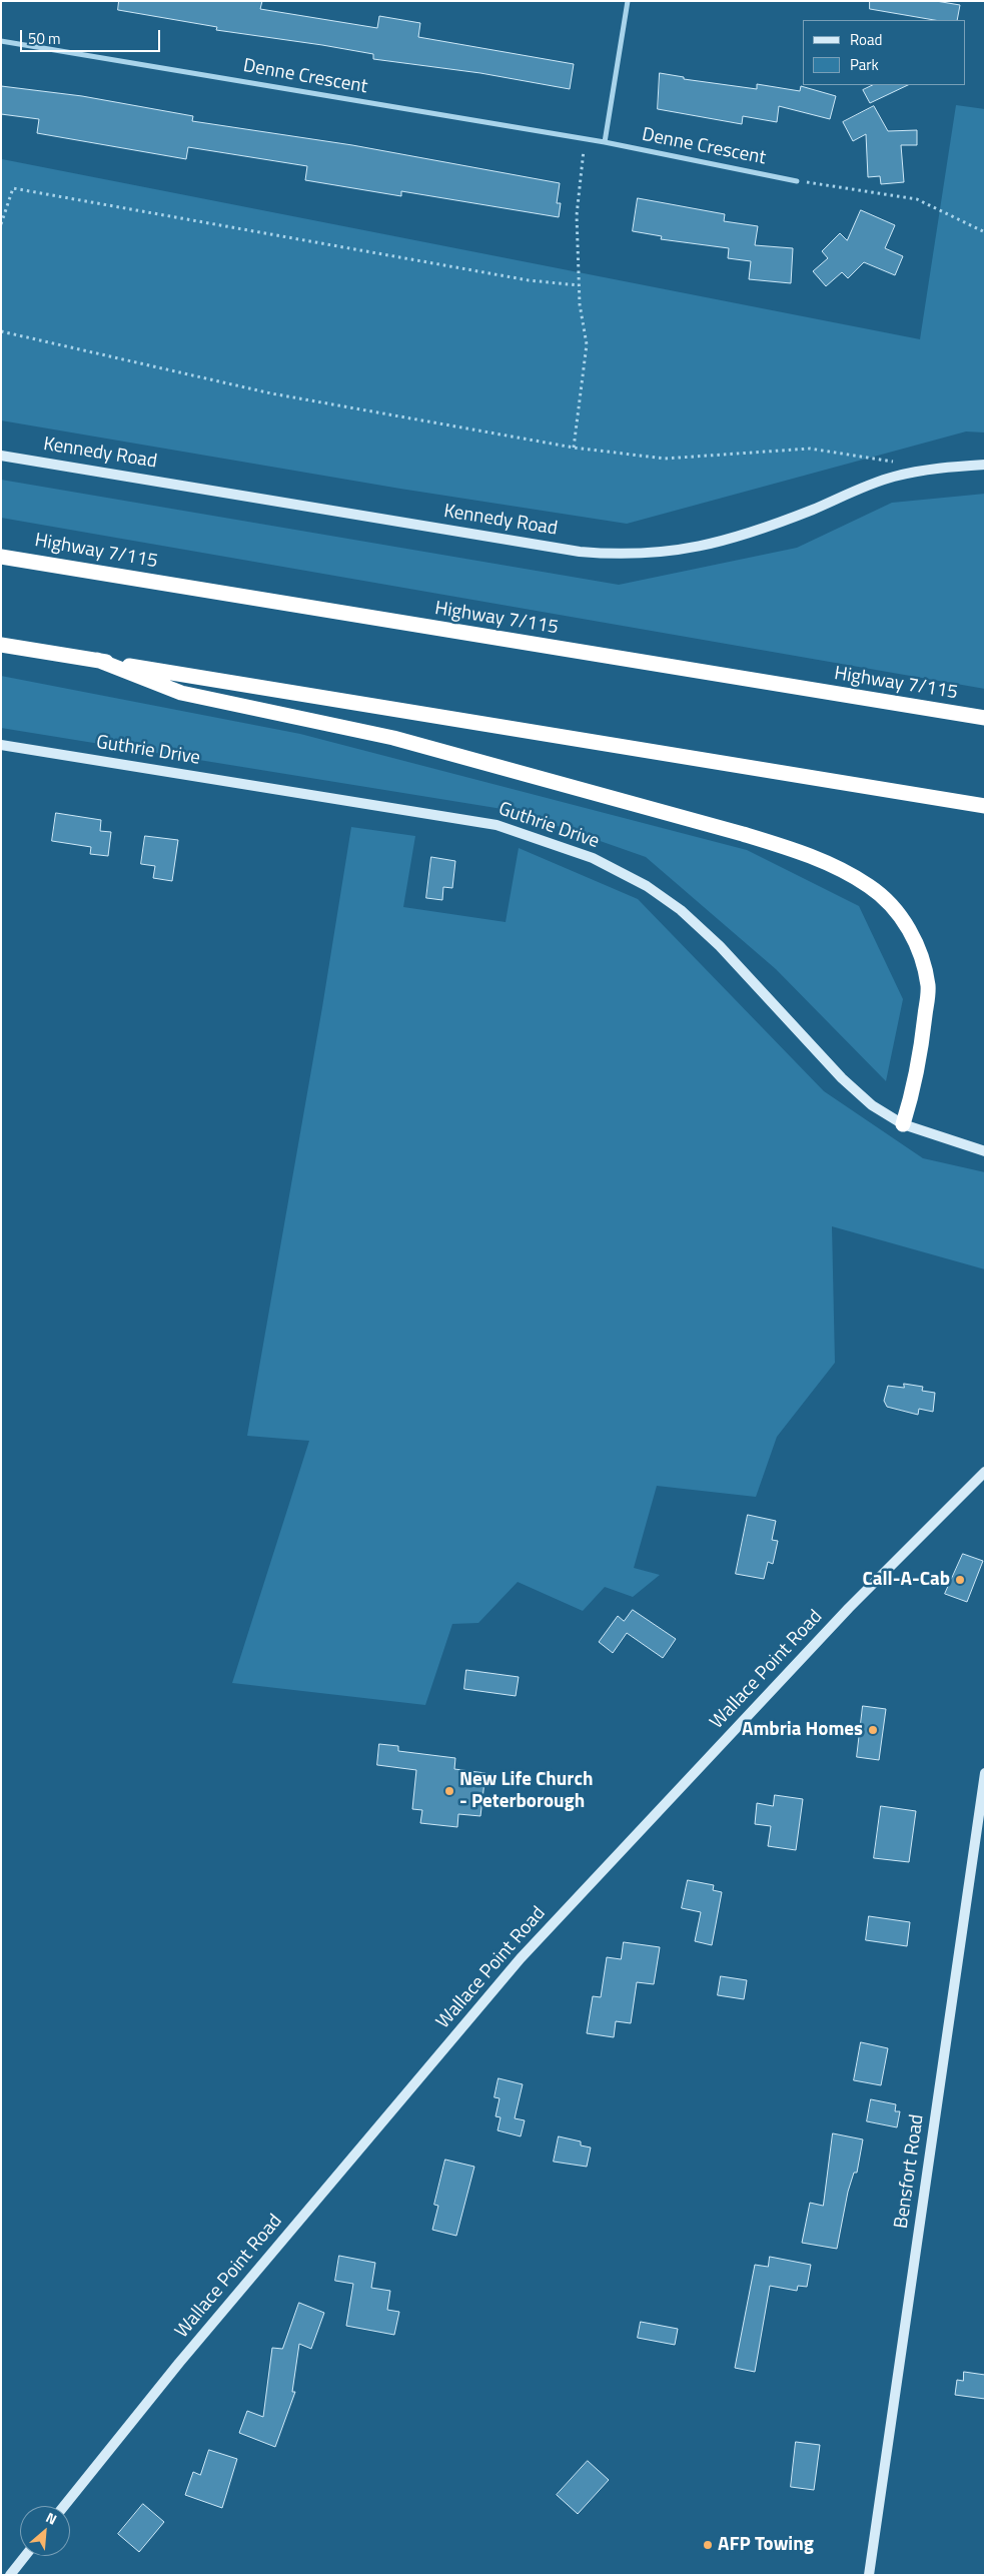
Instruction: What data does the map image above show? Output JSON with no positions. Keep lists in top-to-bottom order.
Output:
{
  "streets": {
    "highway": ["Highway 7/115"],
    "main road": [
      "Kennedy Road",
      "Guthrie Drive",
      "Wallace Point Road",
      "Bensfort Road"
    ],
    "street": ["Denne Crescent"]
  },
  "places": [
    "Call-A-Cab",
    "Ambria Homes",
    "New Life Church - Peterborough",
    "AFP Towing"
  ],
  "legend": ["Road", "Park"],
  "scale_bar": "50 m",
  "north": "top right"
}
